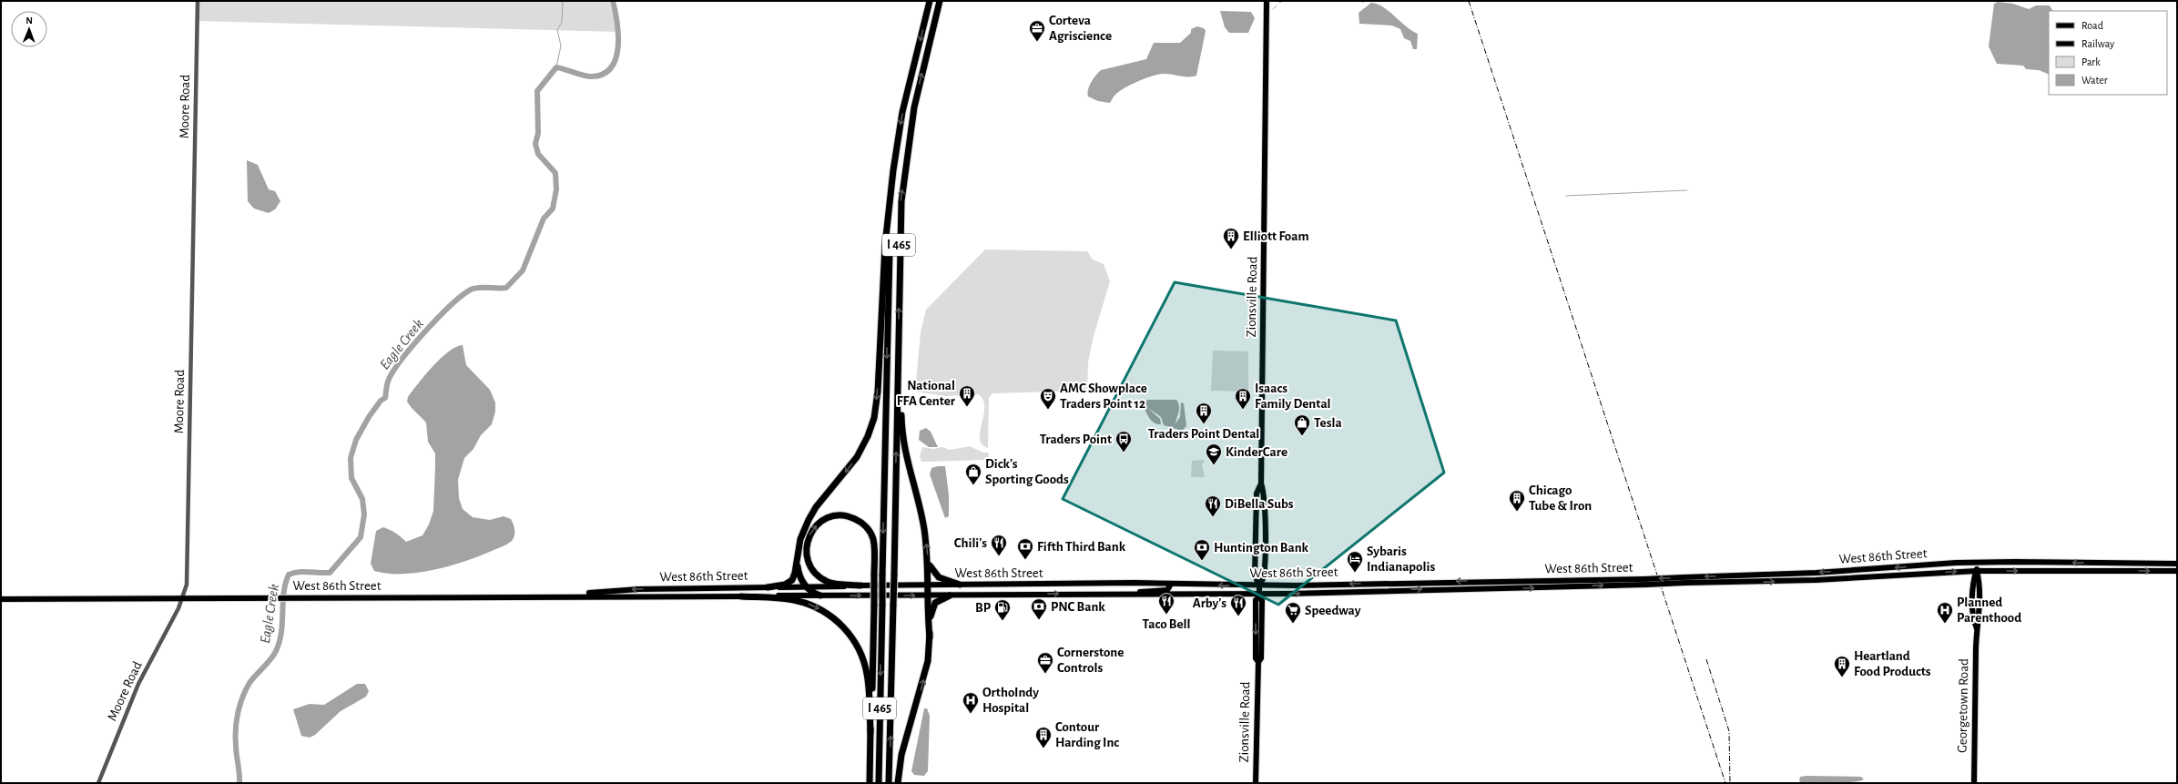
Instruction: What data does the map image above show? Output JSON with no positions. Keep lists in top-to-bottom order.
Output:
{
  "streets": {
    "highway": ["I 465"],
    "main road": ["Zionsville Road", "West 86th Street", "Georgetown Road"],
    "street": ["Moore Road"]
  },
  "crossings": [
    ["Moore Road", "West 86th Street"],
    ["Zionsville Road", "West 86th Street"],
    ["West 86th Street", "Georgetown Road"]
  ],
  "water": ["Eagle Creek"],
  "places": {
    "office": ["Corteva Agriscience", "Cornerstone Controls"],
    "building": [
      "Elliott Foam",
      "National FFA Center",
      "Isaacs Family Dental",
      "Traders Point Dental",
      "Chicago Tube & Iron",
      "Heartland Food Products",
      "Contour Harding Inc"
    ],
    "theatre": ["AMC Showplace Traders Point 12"],
    "shop": ["Tesla", "Dick's Sporting Goods"],
    "bus stop": ["Traders Point"],
    "school or university": ["KinderCare"],
    "restaurant": [
      "DiBella Subs",
      "Chili's",
      "Taco Bell",
      "Arby's"
    ],
    "bank": ["Fifth Third Bank", "Huntington Bank", "PNC Bank"],
    "hotel": ["Sybaris Indianapolis"],
    "fuel station": ["BP"],
    "supermarket": ["Speedway"],
    "hospital": ["Planned Parenthood", "OrthoIndy Hospital"]
  },
  "legend": [
    "Road",
    "Railway",
    "Park",
    "Water"
  ],
  "north": "top"
}
